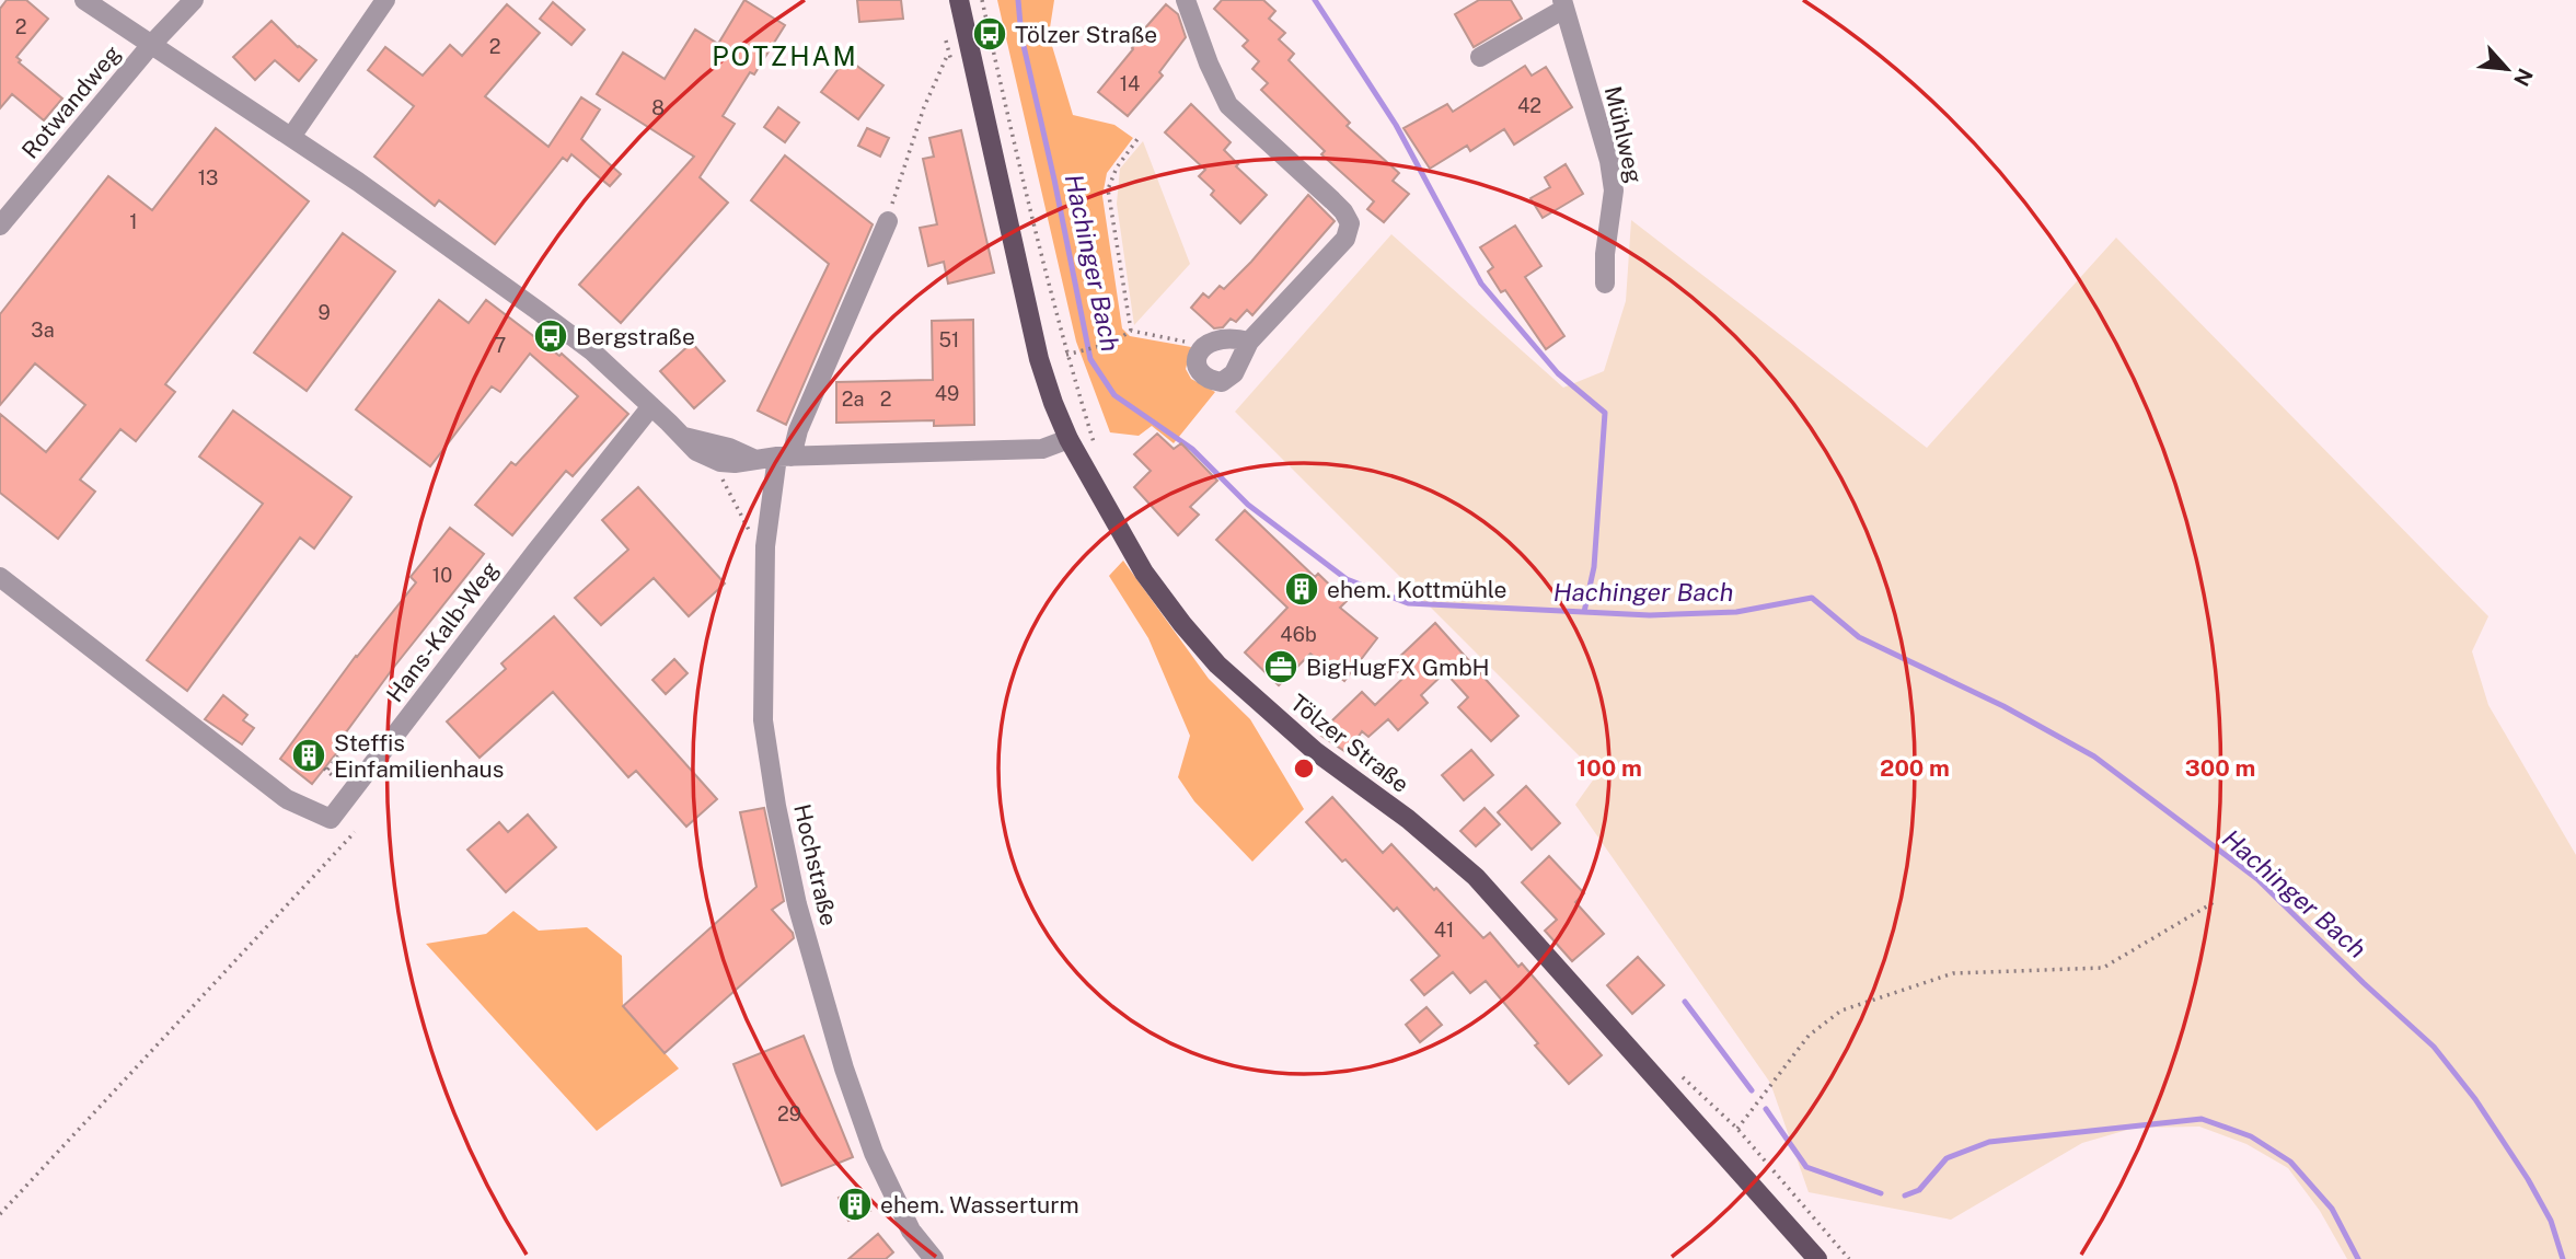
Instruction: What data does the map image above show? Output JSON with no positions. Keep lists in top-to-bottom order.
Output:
{
  "streets": {
    "main road": ["Tölzer Straße"],
    "street": [
      "Rotwandweg",
      "Mühlweg",
      "Hans-Kalb-Weg",
      "Hochstraße"
    ]
  },
  "districts": ["POTZHAM"],
  "water": ["Hachinger Bach"],
  "places": {
    "bus stop": ["Tölzer Straße", "Bergstraße"],
    "building": ["ehem. Kottmühle", "Steffis Einfamilienhaus", "ehem. Wasserturm"],
    "office": ["BigHugFX GmbH"]
  },
  "house_numbers": [
    "2",
    "2",
    "14",
    "42",
    "8",
    "13",
    "1",
    "9",
    "3a",
    "51",
    "7",
    "49",
    "2a",
    "2",
    "10",
    "46b",
    "41",
    "29"
  ],
  "north": "bottom right",
  "rings": ["100 m", "200 m", "300 m"]
}
